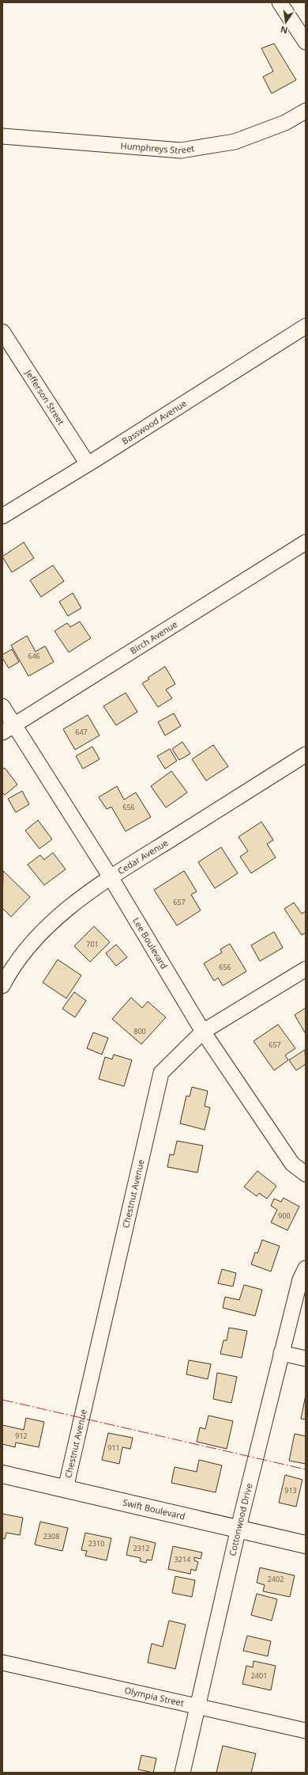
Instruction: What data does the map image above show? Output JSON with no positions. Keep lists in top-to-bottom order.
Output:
{
  "streets": {
    "main road": ["Swift Boulevard"],
    "street": [
      "Humphreys Street",
      "Jefferson Street",
      "Basswood Avenue",
      "Birch Avenue",
      "Cedar Avenue",
      "Lee Boulevard",
      "Chestnut Avenue",
      "Cottonwood Drive",
      "Olympia Street"
    ]
  },
  "crossings": [
    ["Jefferson Street", "Basswood Avenue"],
    ["Birch Avenue", "Lee Boulevard"],
    ["Cedar Avenue", "Lee Boulevard"],
    ["Lee Boulevard", "Chestnut Avenue"],
    ["Chestnut Avenue", "Swift Boulevard"],
    ["Swift Boulevard", "Cottonwood Drive"],
    ["Cottonwood Drive", "Olympia Street"]
  ],
  "house_numbers": [
    "646",
    "647",
    "656",
    "657",
    "701",
    "656",
    "800",
    "657",
    "900",
    "912",
    "911",
    "913",
    "2308",
    "2310",
    "2312",
    "3214",
    "2402",
    "2401"
  ],
  "north": "bottom"
}
